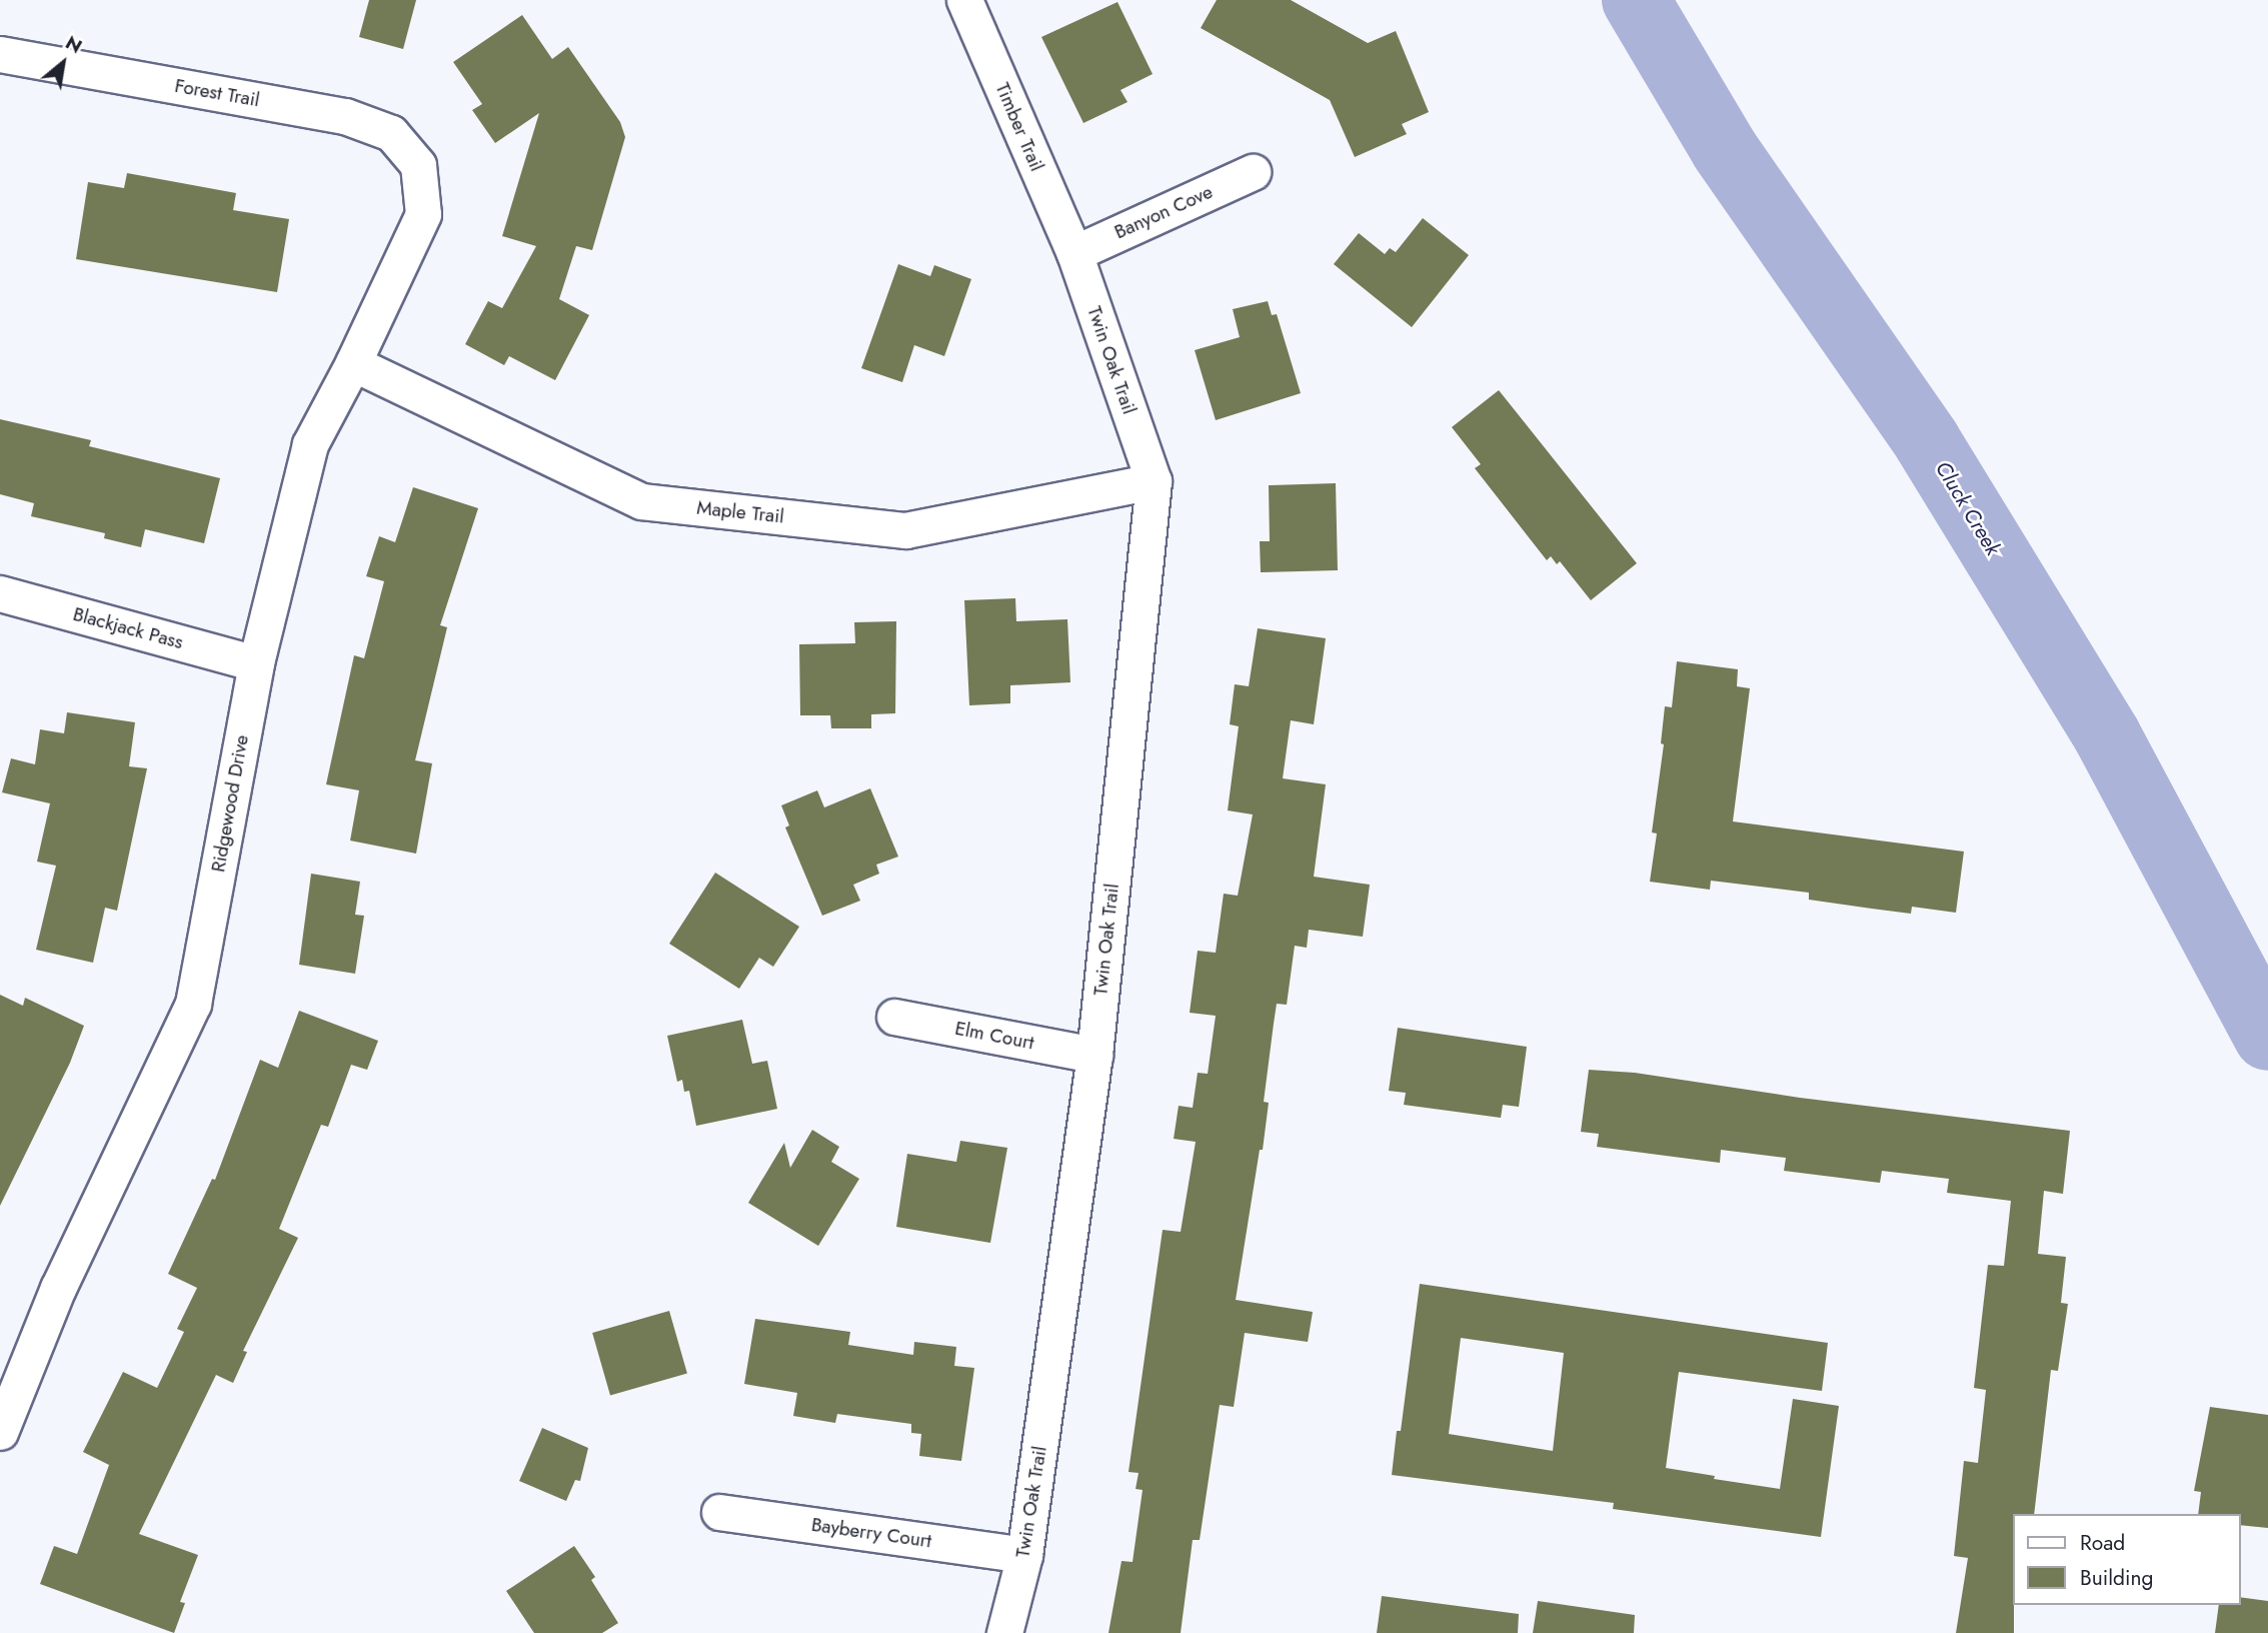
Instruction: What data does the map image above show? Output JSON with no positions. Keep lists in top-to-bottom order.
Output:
{
  "streets": {
    "street": [
      "Forest Trail",
      "Timber Trail",
      "Banyon Cove",
      "Twin Oak Trail",
      "Maple Trail",
      "Blackjack Pass",
      "Ridgewood Drive",
      "Elm Court",
      "Bayberry Court"
    ]
  },
  "crossings": [
    ["Forest Trail", "Ridgewood Drive"],
    ["Timber Trail", "Banyon Cove"],
    ["Timber Trail", "Twin Oak Trail"],
    ["Banyon Cove", "Twin Oak Trail"],
    ["Twin Oak Trail", "Maple Trail"],
    ["Twin Oak Trail", "Elm Court"],
    ["Twin Oak Trail", "Bayberry Court"],
    ["Maple Trail", "Ridgewood Drive"],
    ["Blackjack Pass", "Ridgewood Drive"]
  ],
  "water": ["Cluck Creek"],
  "legend": ["Road", "Building"],
  "north": "top right"
}
